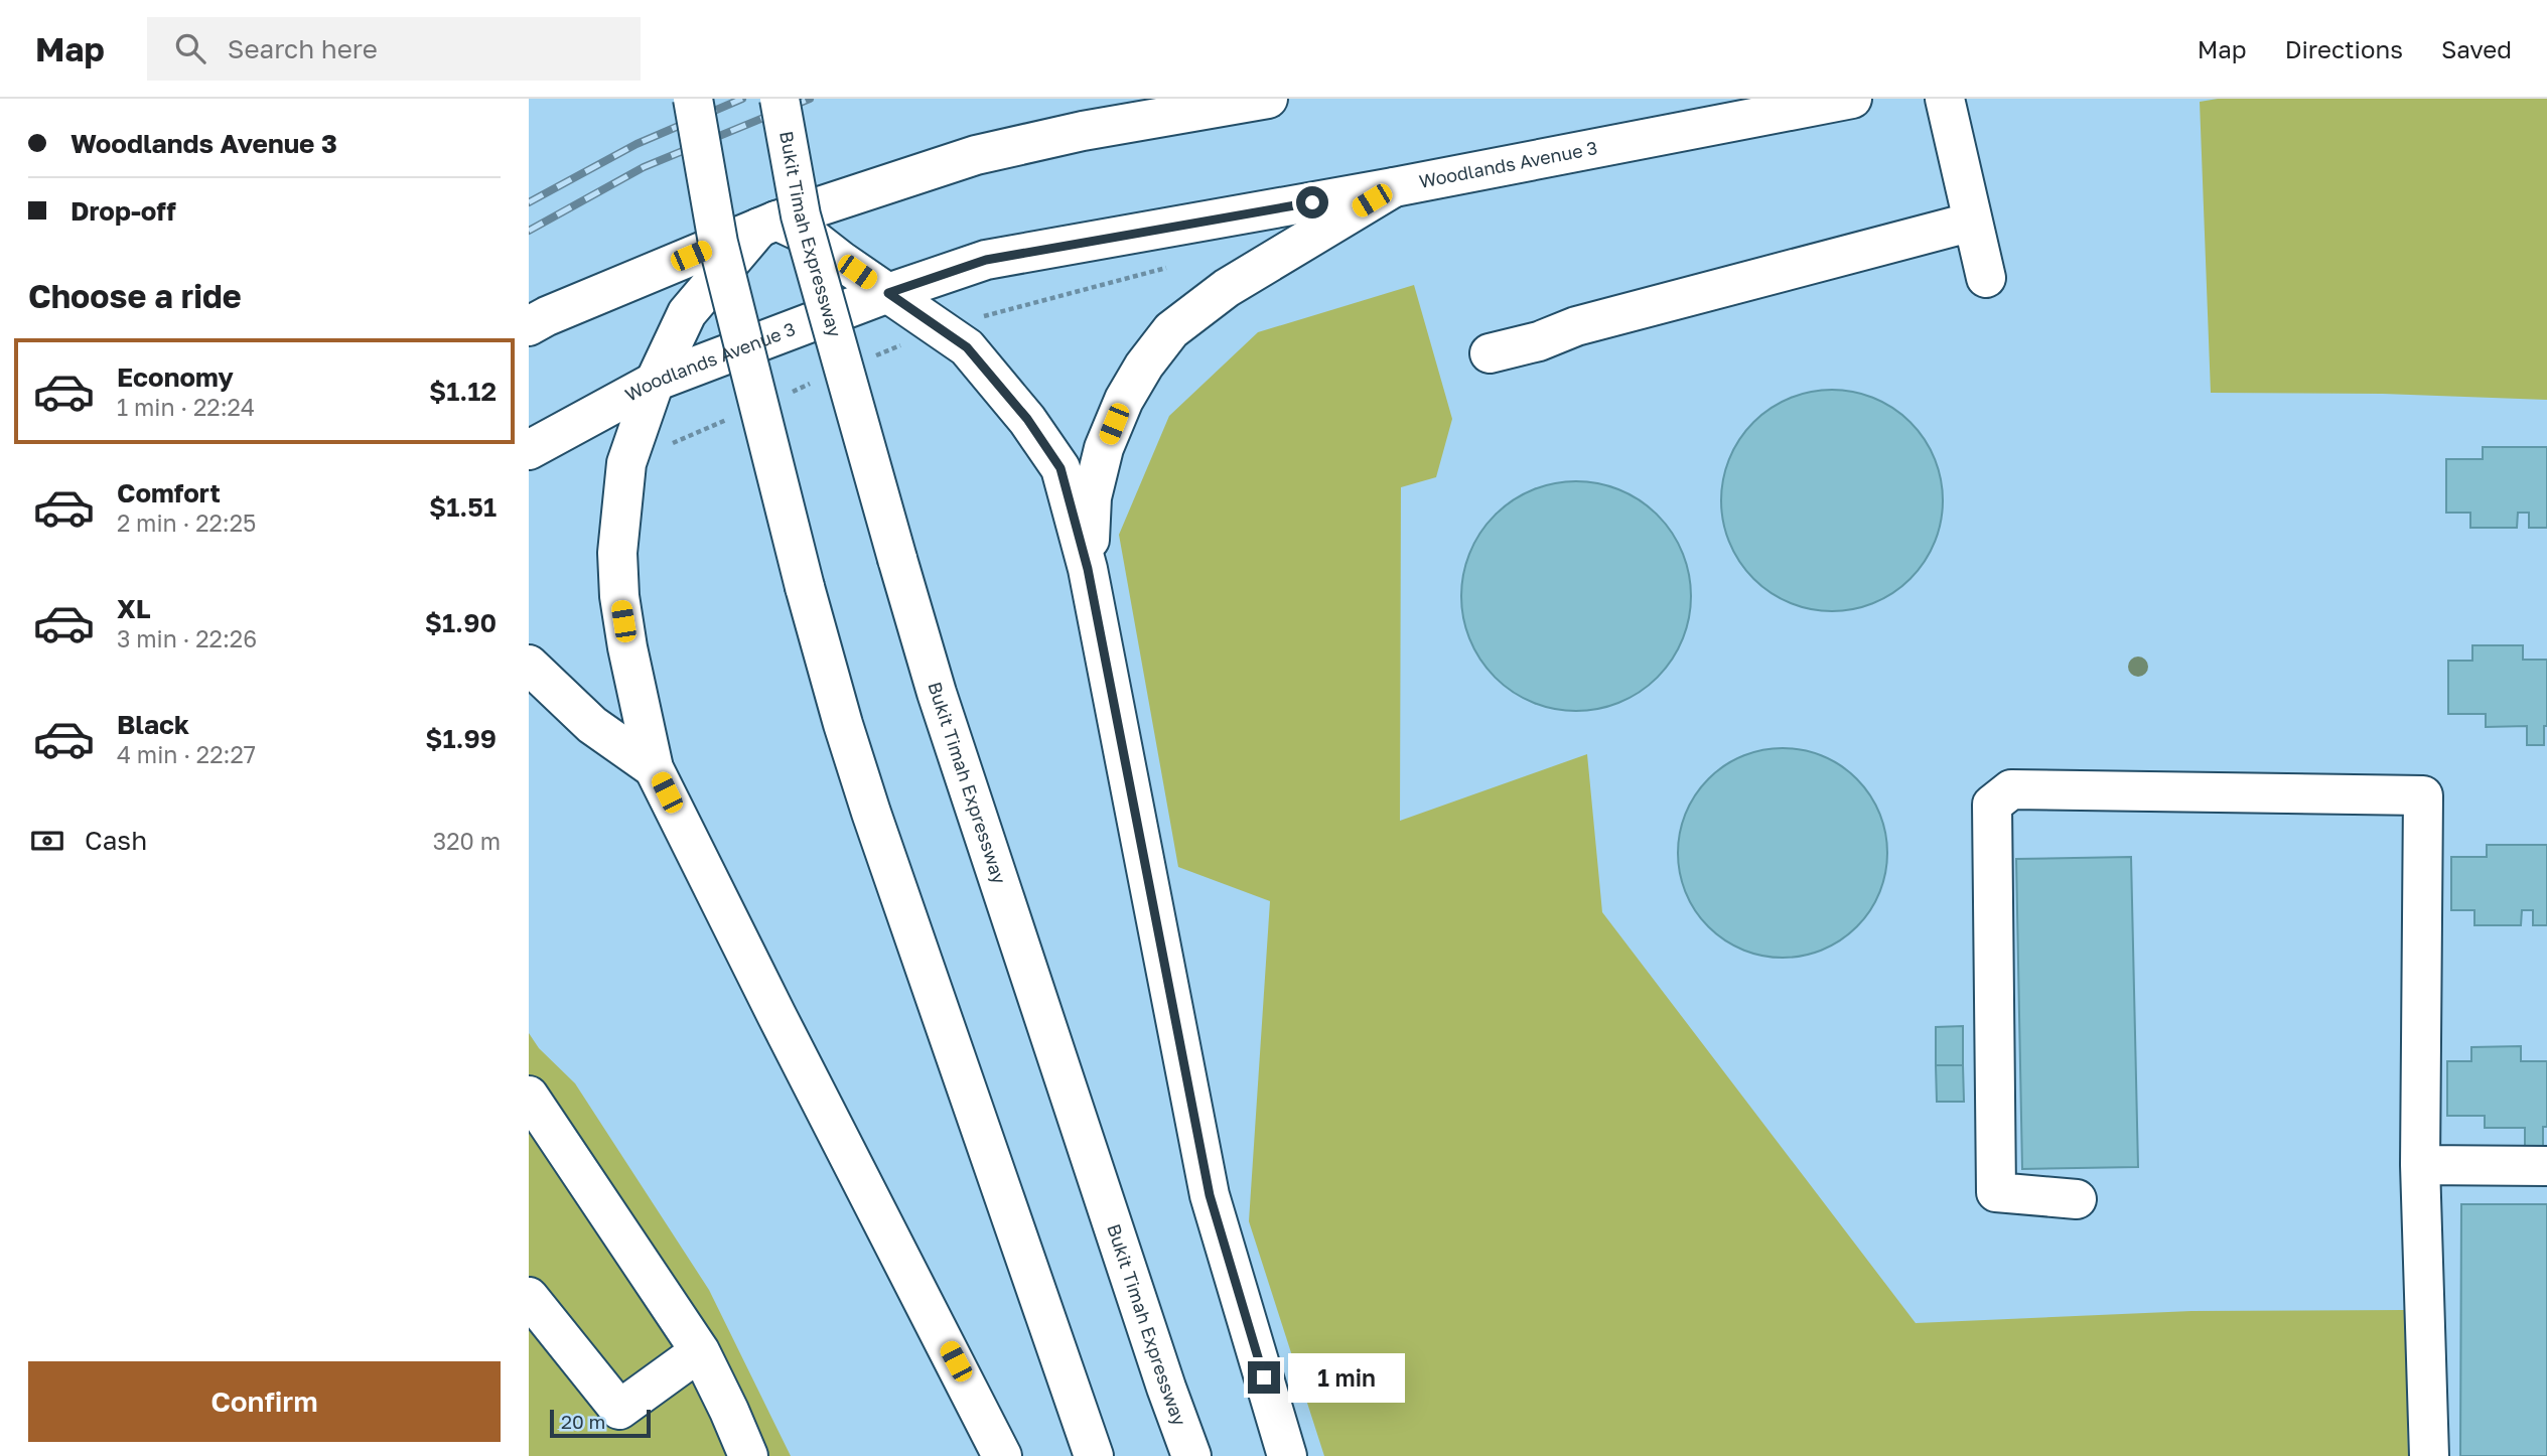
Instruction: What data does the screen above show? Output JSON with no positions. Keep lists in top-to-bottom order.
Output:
{
  "streets": {
    "main road": ["Woodlands Avenue 3", "Bukit Timah Expressway"]
  },
  "scale_bar": "20 m",
  "page": {
    "header": "Map",
    "search": "Search here",
    "nav": ["Map", "Directions", "Saved"],
    "banner": ["Woodlands Avenue 3", "Drop-off"],
    "heading": "Choose a ride",
    "list": [
      {
        "name": "Economy",
        "note": "1 min · 22:24",
        "value": "$1.12"
      },
      {
        "name": "Comfort",
        "note": "2 min · 22:25",
        "value": "$1.51"
      },
      {
        "name": "XL",
        "note": "3 min · 22:26",
        "value": "$1.90"
      },
      {
        "name": "Black",
        "note": "4 min · 22:27",
        "value": "$1.99"
      }
    ],
    "pay": ["Cash", "320 m"],
    "buttons": "Confirm",
    "bubble": "1 min",
    "scale": "20 m"
  }
}
